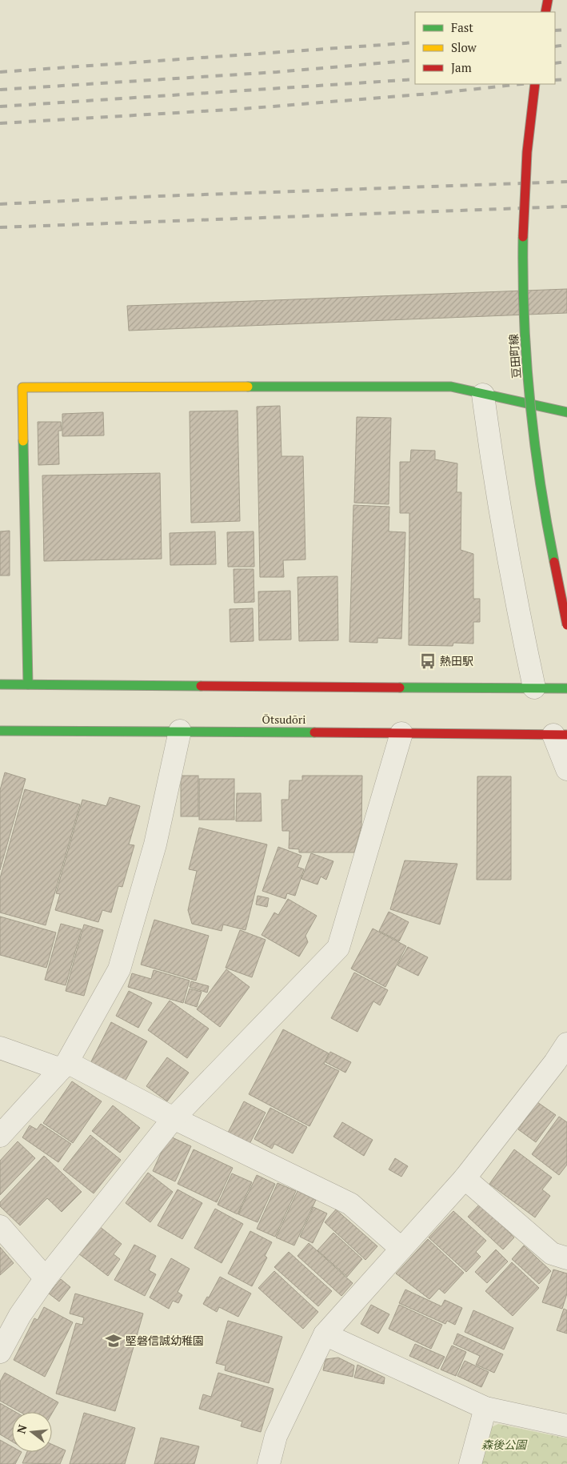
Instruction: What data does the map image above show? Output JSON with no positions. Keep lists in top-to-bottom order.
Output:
{
  "streets": {
    "street": ["豆田町線", "Ōtsudōri"]
  },
  "parks": ["森後公園"],
  "places": {
    "bus stop": ["熱田駅"],
    "school or university": ["堅磐信誠幼稚園"]
  },
  "legend": ["Fast", "Slow", "Jam"],
  "north": "left"
}
